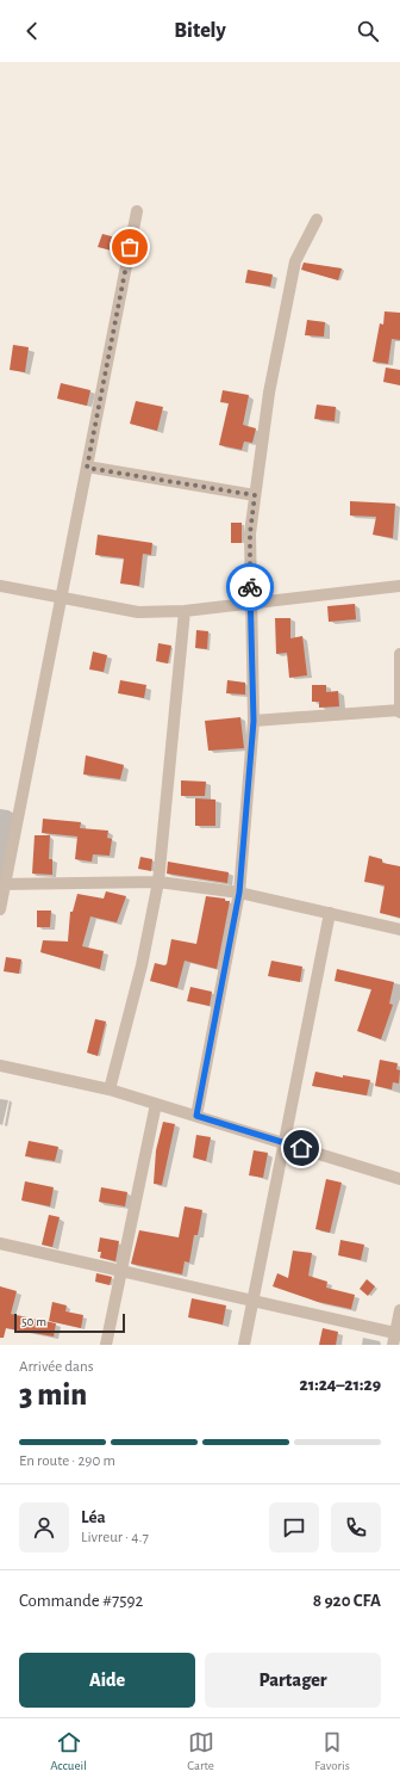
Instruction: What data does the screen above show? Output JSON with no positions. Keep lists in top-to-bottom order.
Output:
{
  "scale_bar": "50 m",
  "page": {
    "header": "Bitely",
    "scale": "50 m",
    "heading": ["3 min", "Arrivée dans", "21:24–21:29"],
    "panel": [
      "Léa",
      "Livreur · 4.7",
      "Commande #7592",
      "8 920 CFA"
    ],
    "bar": "En route · 290 m",
    "buttons": ["Aide", "Partager"],
    "tabs": ["Accueil", "Carte", "Favoris"]
  }
}
